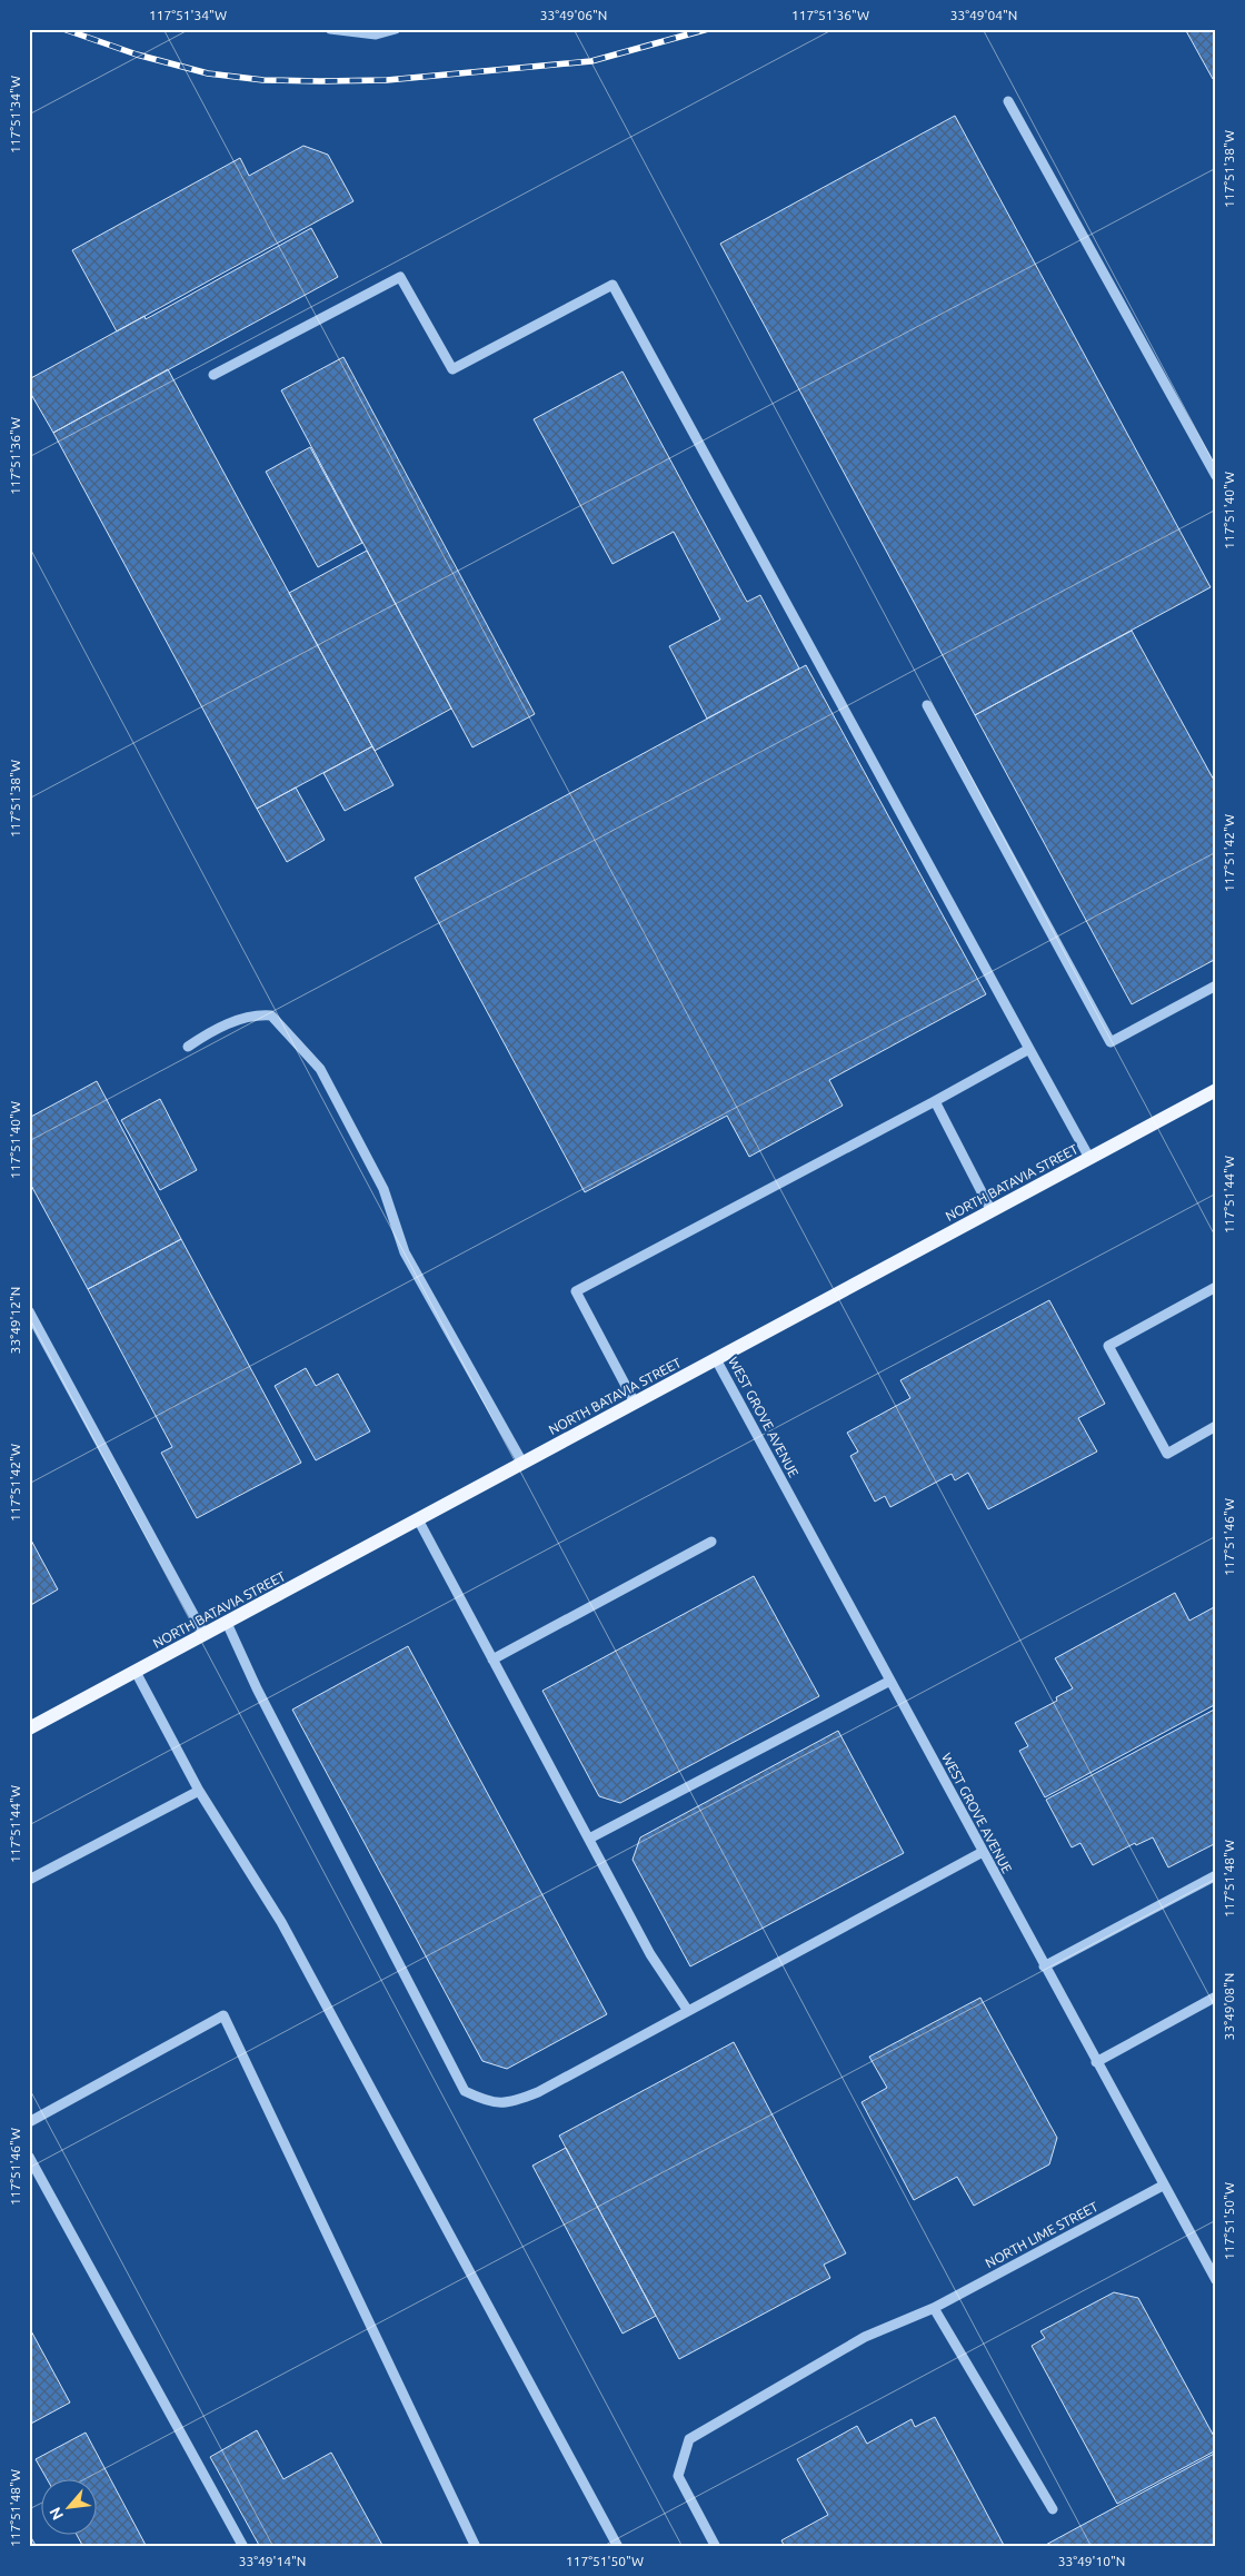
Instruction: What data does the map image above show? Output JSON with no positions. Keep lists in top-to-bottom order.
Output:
{
  "streets": {
    "main road": ["NORTH BATAVIA STREET"],
    "street": ["WEST GROVE AVENUE", "NORTH LIME STREET"]
  },
  "crossings": [
    ["NORTH BATAVIA STREET", "WEST GROVE AVENUE"],
    ["WEST GROVE AVENUE", "NORTH LIME STREET"]
  ],
  "north": "bottom left",
  "coordinates": [
    "117°51'34\"W",
    "33°49'06\"N",
    "117°51'36\"W",
    "33°49'04\"N",
    "117°51'38\"W",
    "117°51'40\"W",
    "117°51'42\"W",
    "117°51'44\"W",
    "33°49'12\"N",
    "117°51'46\"W",
    "117°51'48\"W",
    "33°49'08\"N",
    "117°51'50\"W",
    "33°49'14\"N",
    "33°49'10\"N"
  ]
}
